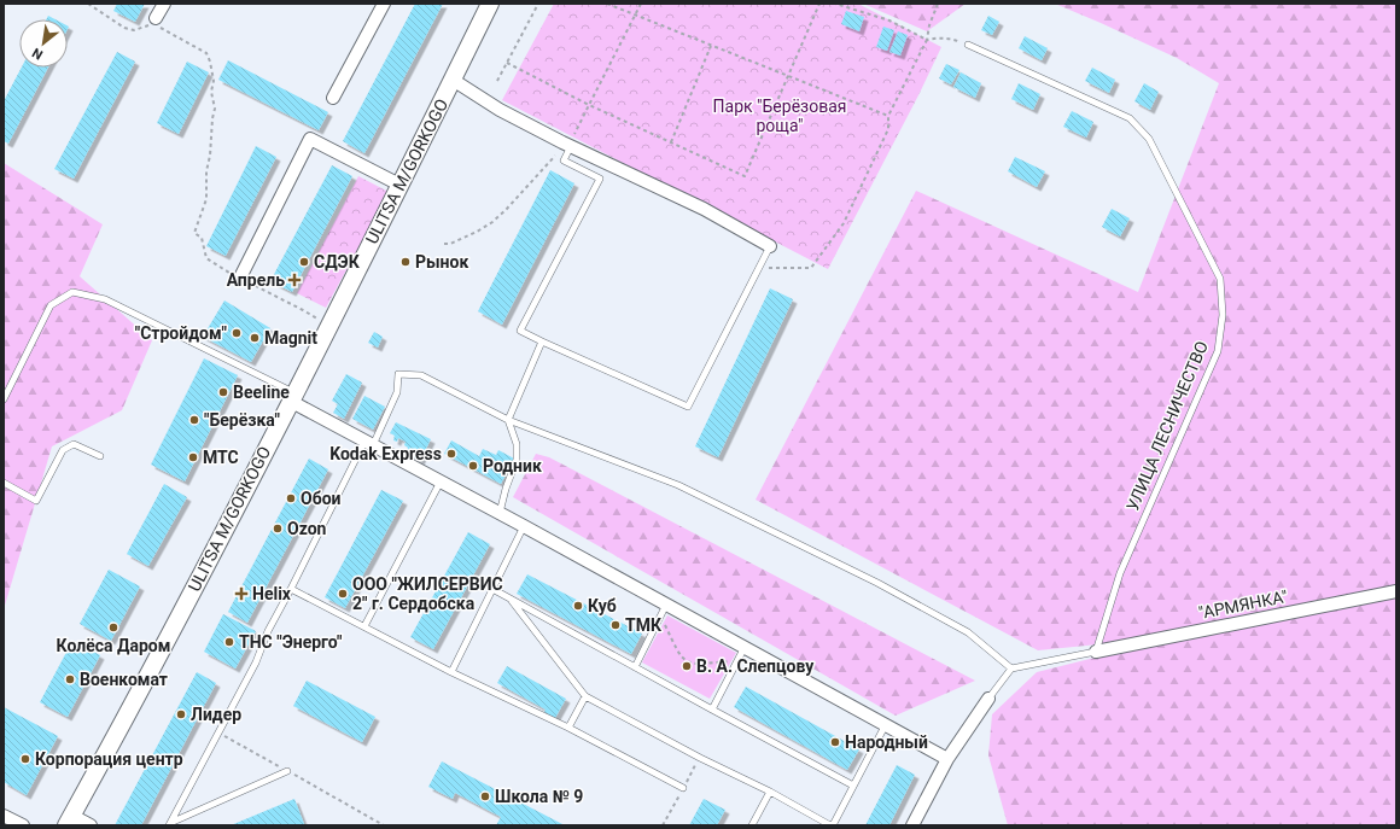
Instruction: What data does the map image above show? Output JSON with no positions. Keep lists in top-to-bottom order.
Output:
{
  "streets": {
    "main road": ["ULITSA M/GORKOGO"],
    "street": ["\"АРМЯНКА\""],
    "lane": ["УЛИЦА ЛЕСНИЧЕСТВО"]
  },
  "crossings": [
    ["УЛИЦА ЛЕСНИЧЕСТВО", "\"АРМЯНКА\""]
  ],
  "parks": ["Парк \"Берёзовая роща\""],
  "places": {
    "other": [
      "СДЭК",
      "Рынок",
      "\"Стройдом\"",
      "Magnit",
      "Beeline",
      "\"Берёзка\"",
      "Kodak Express",
      "МТС",
      "Родник",
      "Обои",
      "Ozon",
      "ООО \"ЖИЛСЕРВИС 2\" г. Сердобска",
      "Куб",
      "ТМК",
      "Колёса Даром",
      "ТНС \"Энерго\"",
      "В. А. Слепцову",
      "Военкомат",
      "Лидер",
      "Народный",
      "Корпорация центр",
      "Школа № 9"
    ],
    "health": ["Апрель", "Helix"]
  },
  "north": "bottom left"
}
